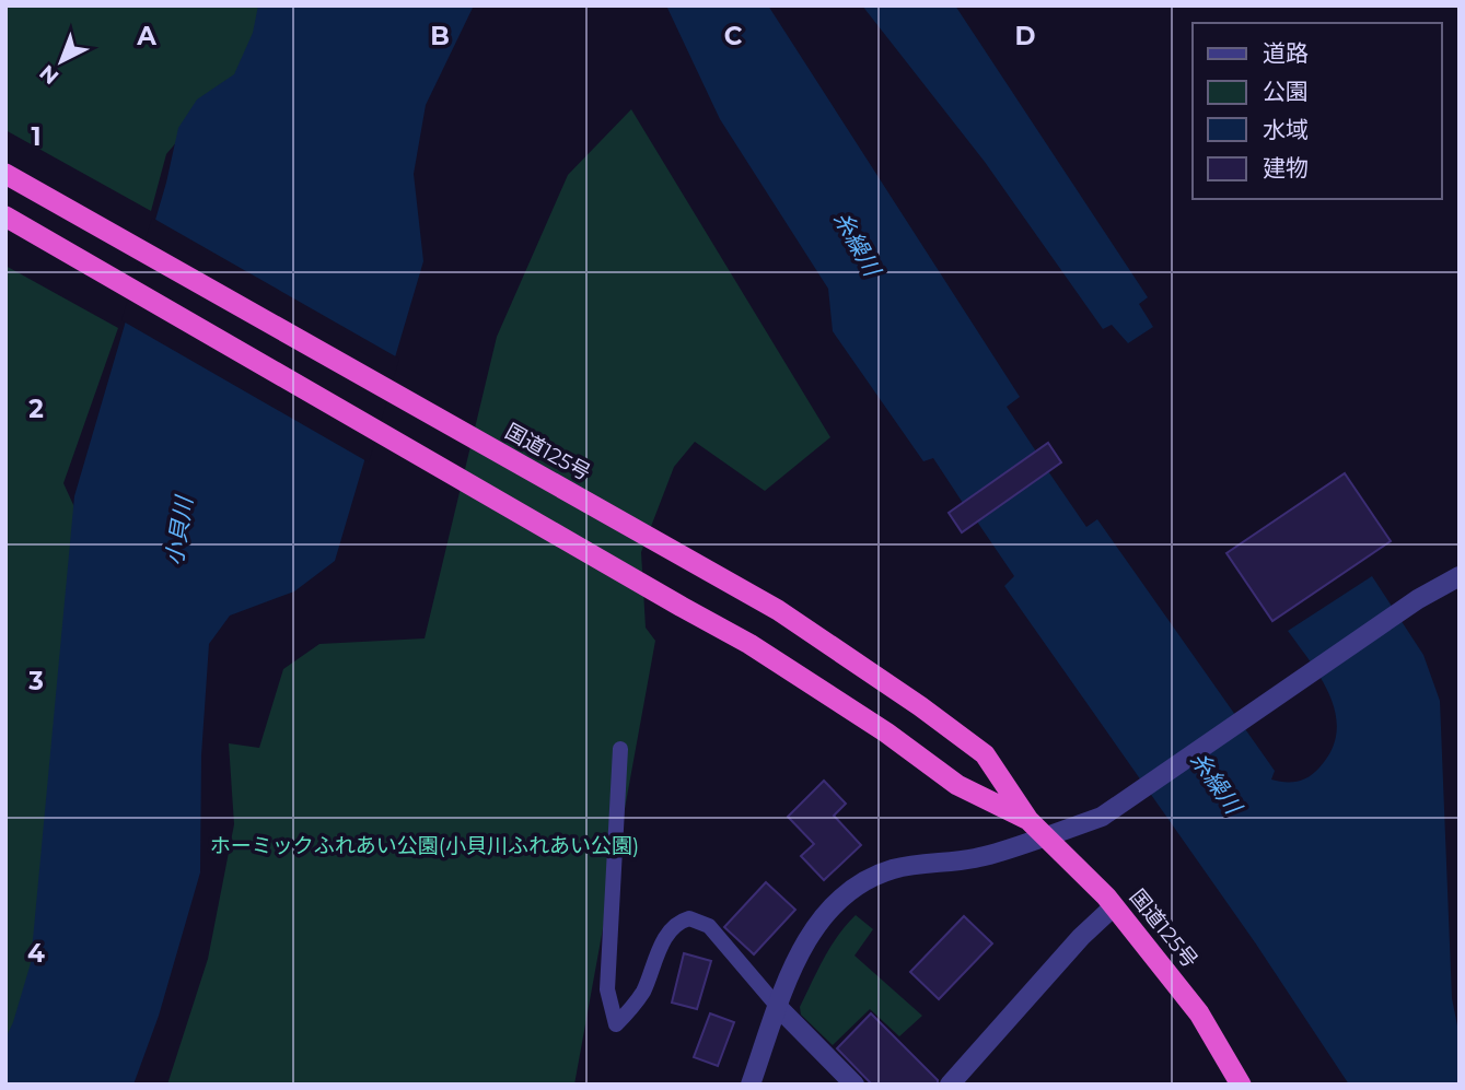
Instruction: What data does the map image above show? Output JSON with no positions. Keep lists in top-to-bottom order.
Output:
{
  "streets": {
    "highway": ["国道125号"]
  },
  "water": ["糸繰川", "小貝川"],
  "parks": ["ホーミックふれあい公園(小貝川ふれあい公園)"],
  "legend": [
    "道路",
    "公園",
    "水域",
    "建物"
  ],
  "north": "bottom left",
  "grid": {
    "columns": [
      "A",
      "B",
      "C",
      "D"
    ],
    "rows": [
      "1",
      "2",
      "3",
      "4"
    ]
  }
}
